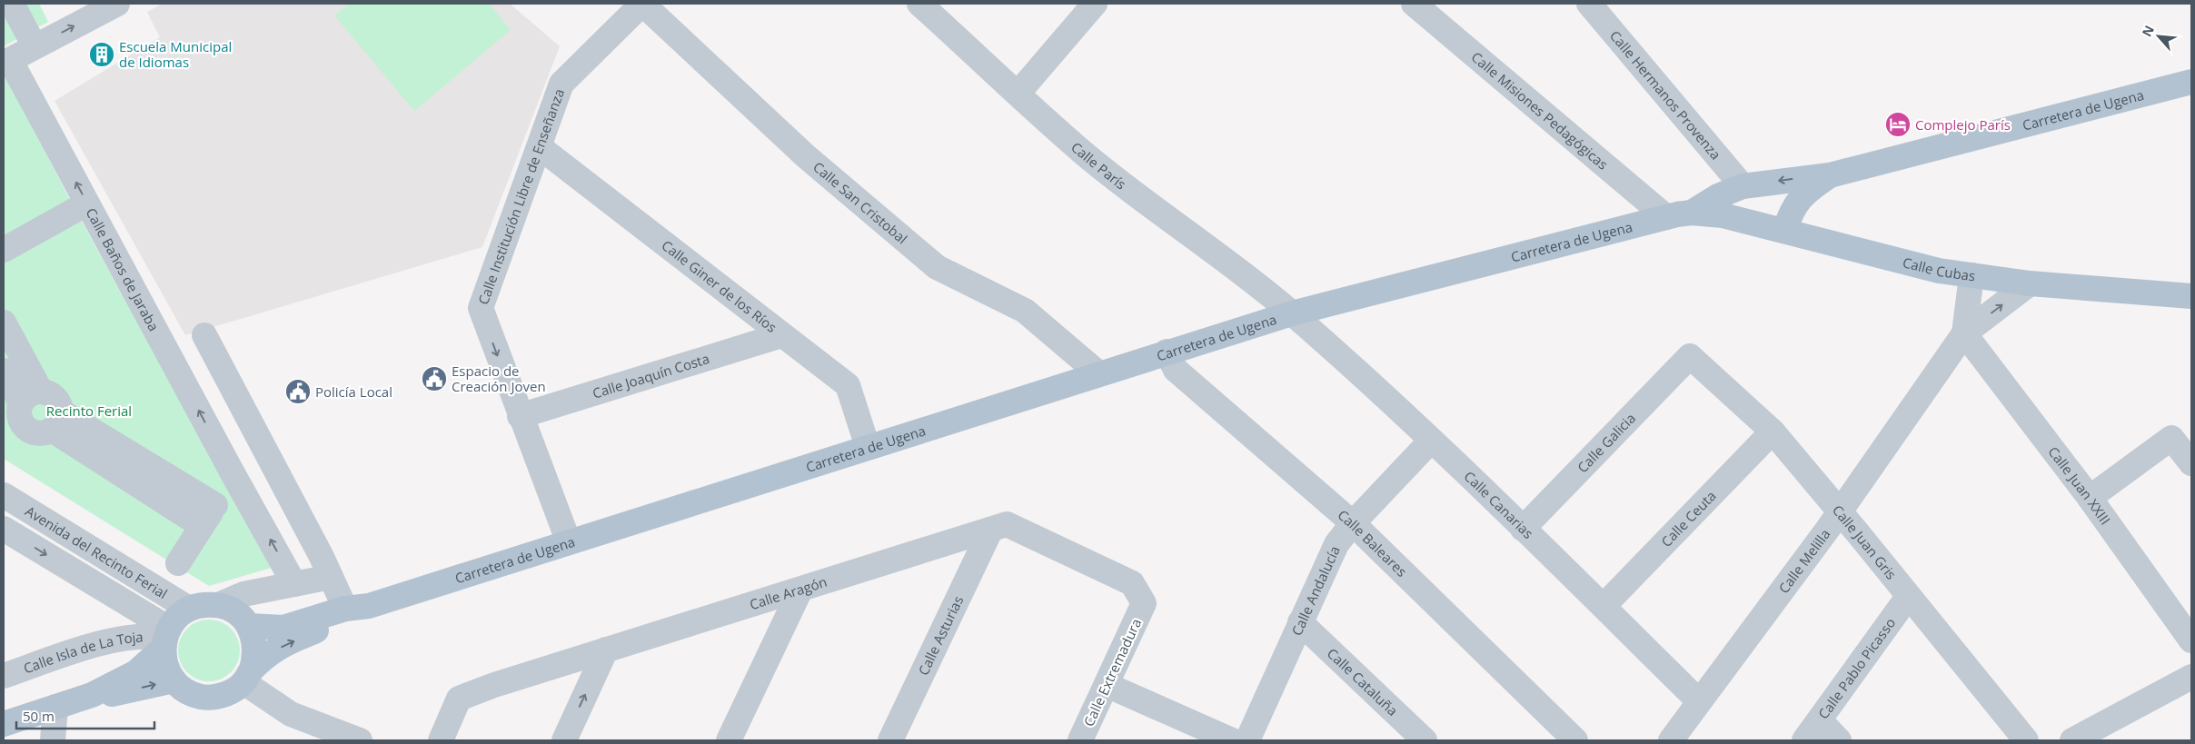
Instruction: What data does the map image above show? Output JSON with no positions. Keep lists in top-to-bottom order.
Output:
{
  "streets": {
    "main road": ["Carretera de Ugena", "Calle Cubas"],
    "street": [
      "Calle Hermanos Provenza",
      "Calle Misiones Pedagógicas",
      "Calle París",
      "Calle Institución Libre de Enseñanza",
      "Calle San Cristobal",
      "Calle Baños de Jaraba",
      "Calle Giner de los Ríos",
      "Calle Joaquín Costa",
      "Calle Galicia",
      "Calle Juan XXIII",
      "Calle Canarias",
      "Calle Ceuta",
      "Calle Baleares",
      "Calle Juan Gris",
      "Avenida del Recinto Ferial",
      "Calle Melilla",
      "Calle Andalucía",
      "Calle Aragón",
      "Calle Asturias",
      "Calle Isla de La Toja",
      "Calle Pablo Picasso",
      "Calle Extremadura",
      "Calle Cataluña"
    ]
  },
  "crossings": [
    ["Calle Hermanos Provenza", "Carretera de Ugena"],
    ["Calle Misiones Pedagógicas", "Carretera de Ugena"],
    ["Carretera de Ugena", "Calle París"],
    ["Carretera de Ugena", "Calle Institución Libre de Enseñanza"],
    ["Carretera de Ugena", "Calle San Cristobal"],
    ["Carretera de Ugena", "Calle Cubas"],
    ["Carretera de Ugena", "Calle Giner de los Ríos"],
    ["Carretera de Ugena", "Calle Canarias"],
    ["Carretera de Ugena", "Calle Baleares"],
    ["Carretera de Ugena", "Avenida del Recinto Ferial"],
    ["Carretera de Ugena", "Calle Isla de La Toja"],
    ["Calle París", "Calle Canarias"],
    ["Calle Institución Libre de Enseñanza", "Calle San Cristobal"],
    ["Calle Institución Libre de Enseñanza", "Calle Giner de los Ríos"],
    ["Calle Institución Libre de Enseñanza", "Calle Joaquín Costa"],
    ["Calle Cubas", "Calle Melilla"],
    ["Calle Giner de los Ríos", "Calle Joaquín Costa"],
    ["Calle Galicia", "Calle Canarias"],
    ["Calle Galicia", "Calle Juan Gris"],
    ["Calle Juan XXIII", "Calle Melilla"],
    ["Calle Canarias", "Calle Ceuta"],
    ["Calle Canarias", "Calle Melilla"],
    ["Calle Canarias", "Calle Andalucía"],
    ["Calle Ceuta", "Calle Juan Gris"],
    ["Calle Baleares", "Calle Andalucía"],
    ["Calle Juan Gris", "Calle Melilla"],
    ["Calle Juan Gris", "Calle Pablo Picasso"],
    ["Avenida del Recinto Ferial", "Calle Isla de La Toja"],
    ["Calle Andalucía", "Calle Cataluña"],
    ["Calle Aragón", "Calle Asturias"],
    ["Calle Aragón", "Calle Extremadura"]
  ],
  "one_way": ["Calle Institución Libre de Enseñanza"],
  "parks": ["Recinto Ferial"],
  "places": {
    "building": ["Escuela Municipal de Idiomas"],
    "hotel": ["Complejo París"],
    "public building": ["Espacio de Creación Joven", "Policía Local"]
  },
  "scale_bar": "50 m",
  "north": "top left"
}
